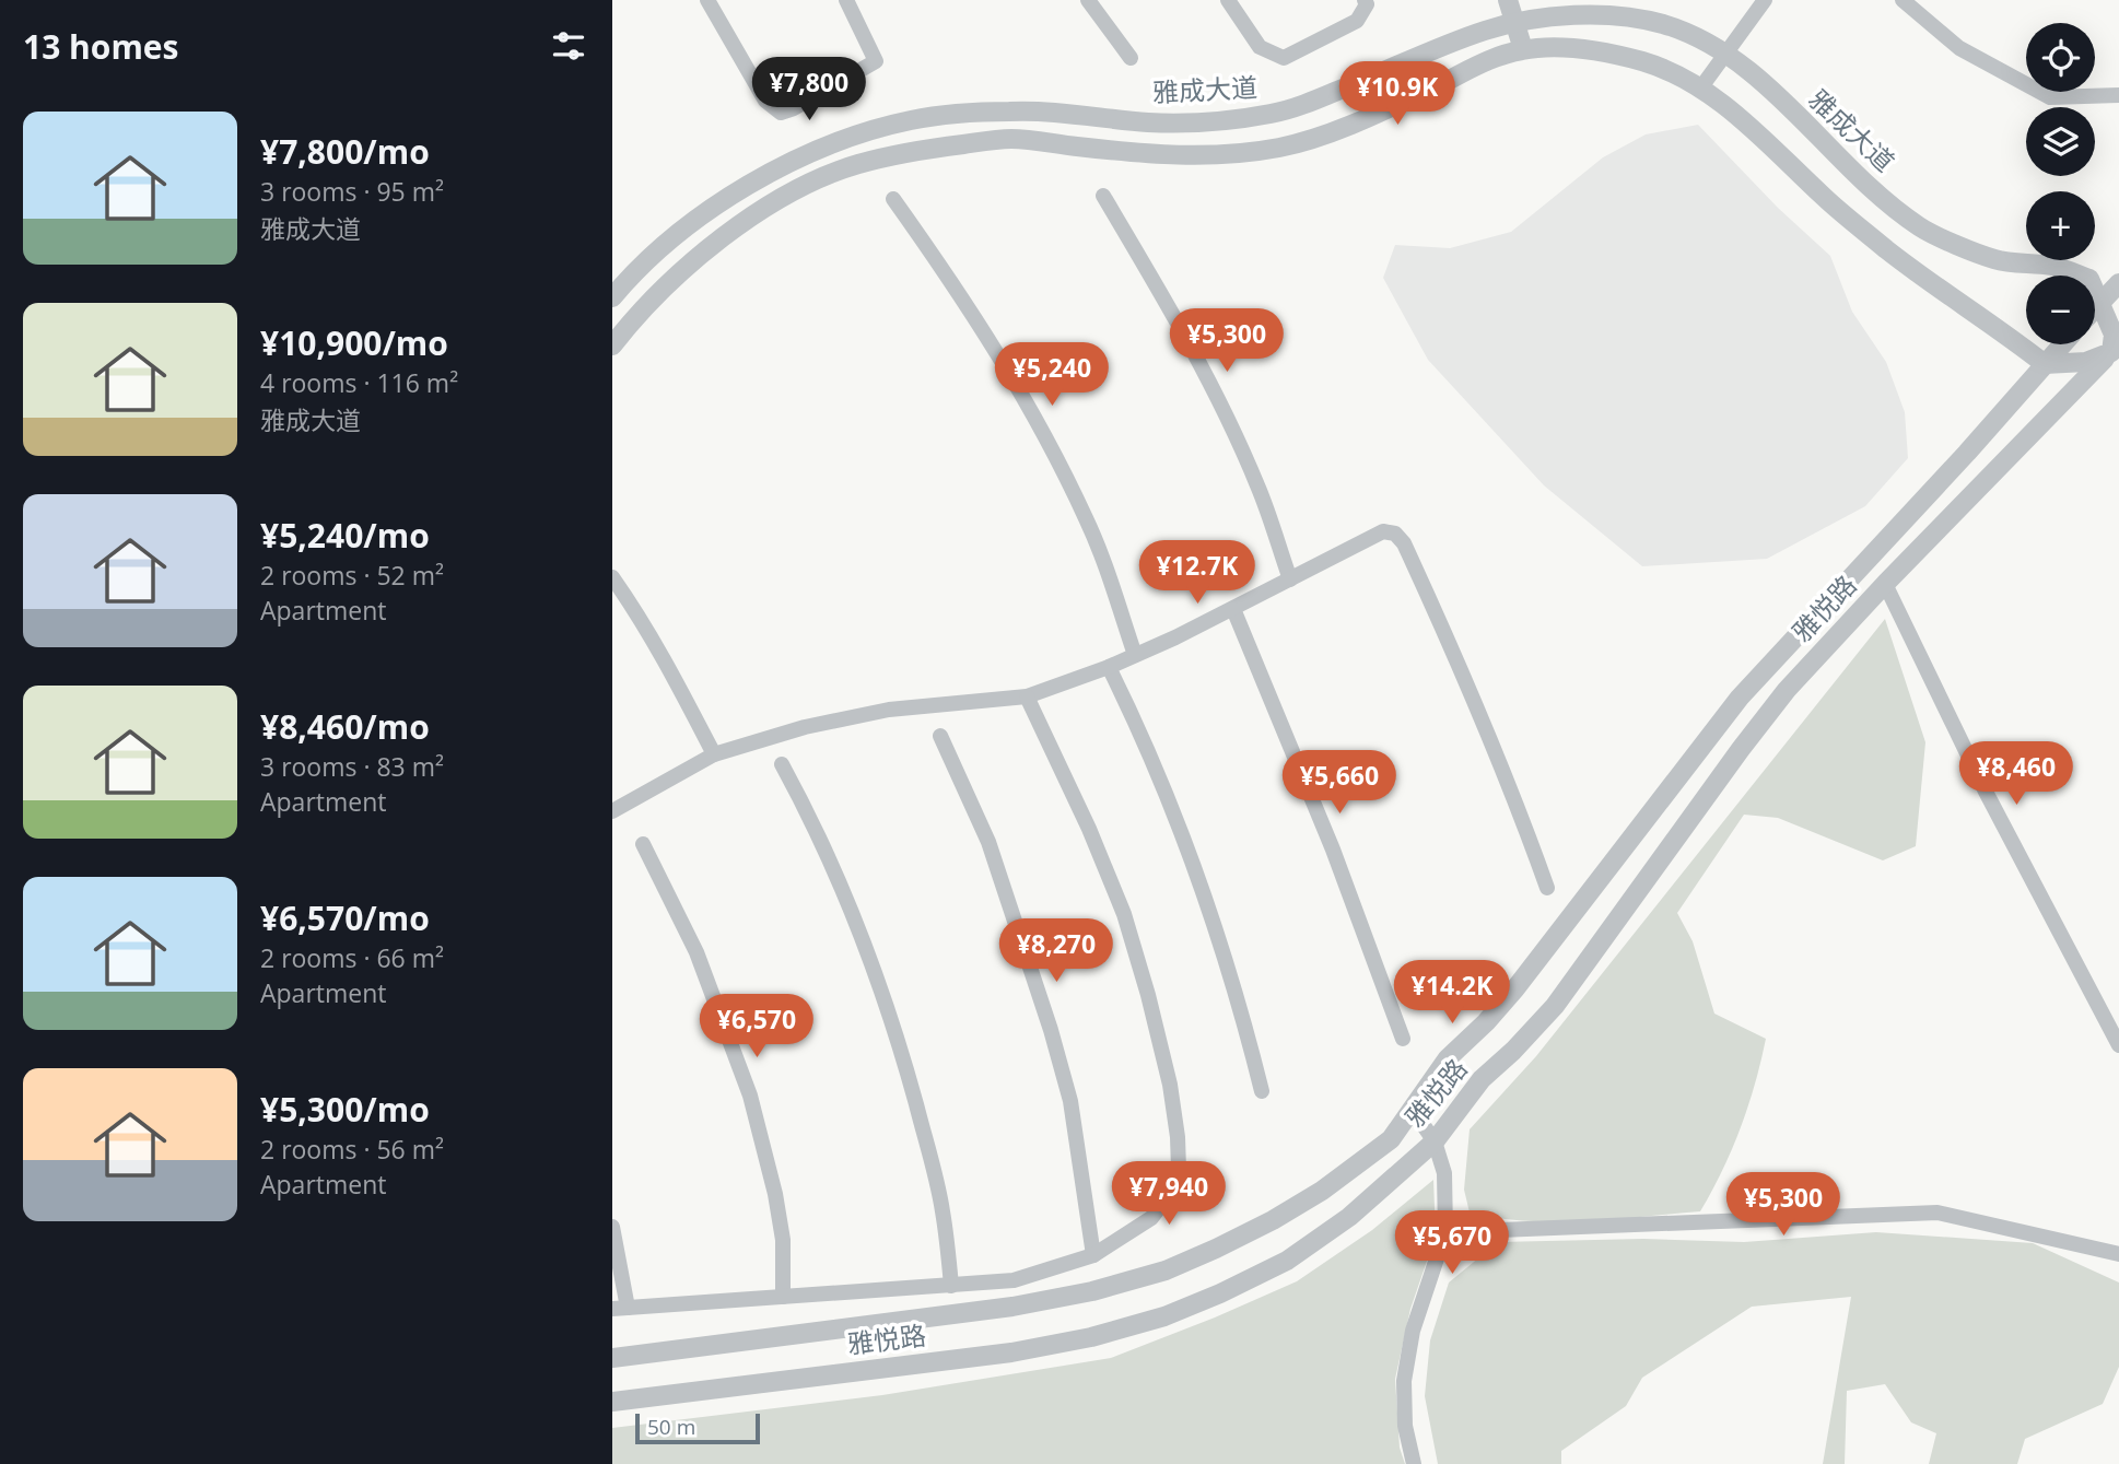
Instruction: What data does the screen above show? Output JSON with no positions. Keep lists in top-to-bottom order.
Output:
{
  "streets": {
    "street": ["雅成大道", "雅悦路"]
  },
  "crossings": [
    ["雅成大道", "雅悦路"]
  ],
  "scale_bar": "50 m",
  "page": {
    "heading": "13 homes",
    "map_buttons": ["+", "−"],
    "price": [
      "¥7,800",
      "¥10.9K",
      "¥5,300",
      "¥5,240",
      "¥12.7K",
      "¥8,460",
      "¥5,660",
      "¥8,270",
      "¥14.2K",
      "¥6,570",
      "¥7,940",
      "¥5,300",
      "¥5,670"
    ],
    "list": [
      {
        "name": "¥7,800/mo",
        "note": "3 rooms · 95 m² · 雅成大道"
      },
      {
        "name": "¥10,900/mo",
        "note": "4 rooms · 116 m² · 雅成大道"
      },
      {
        "name": "¥5,240/mo",
        "note": "2 rooms · 52 m² · Apartment"
      },
      {
        "name": "¥8,460/mo",
        "note": "3 rooms · 83 m² · Apartment"
      },
      {
        "name": "¥6,570/mo",
        "note": "2 rooms · 66 m² · Apartment"
      },
      {
        "name": "¥5,300/mo",
        "note": "2 rooms · 56 m² · Apartment"
      }
    ],
    "scale": "50 m"
  }
}
